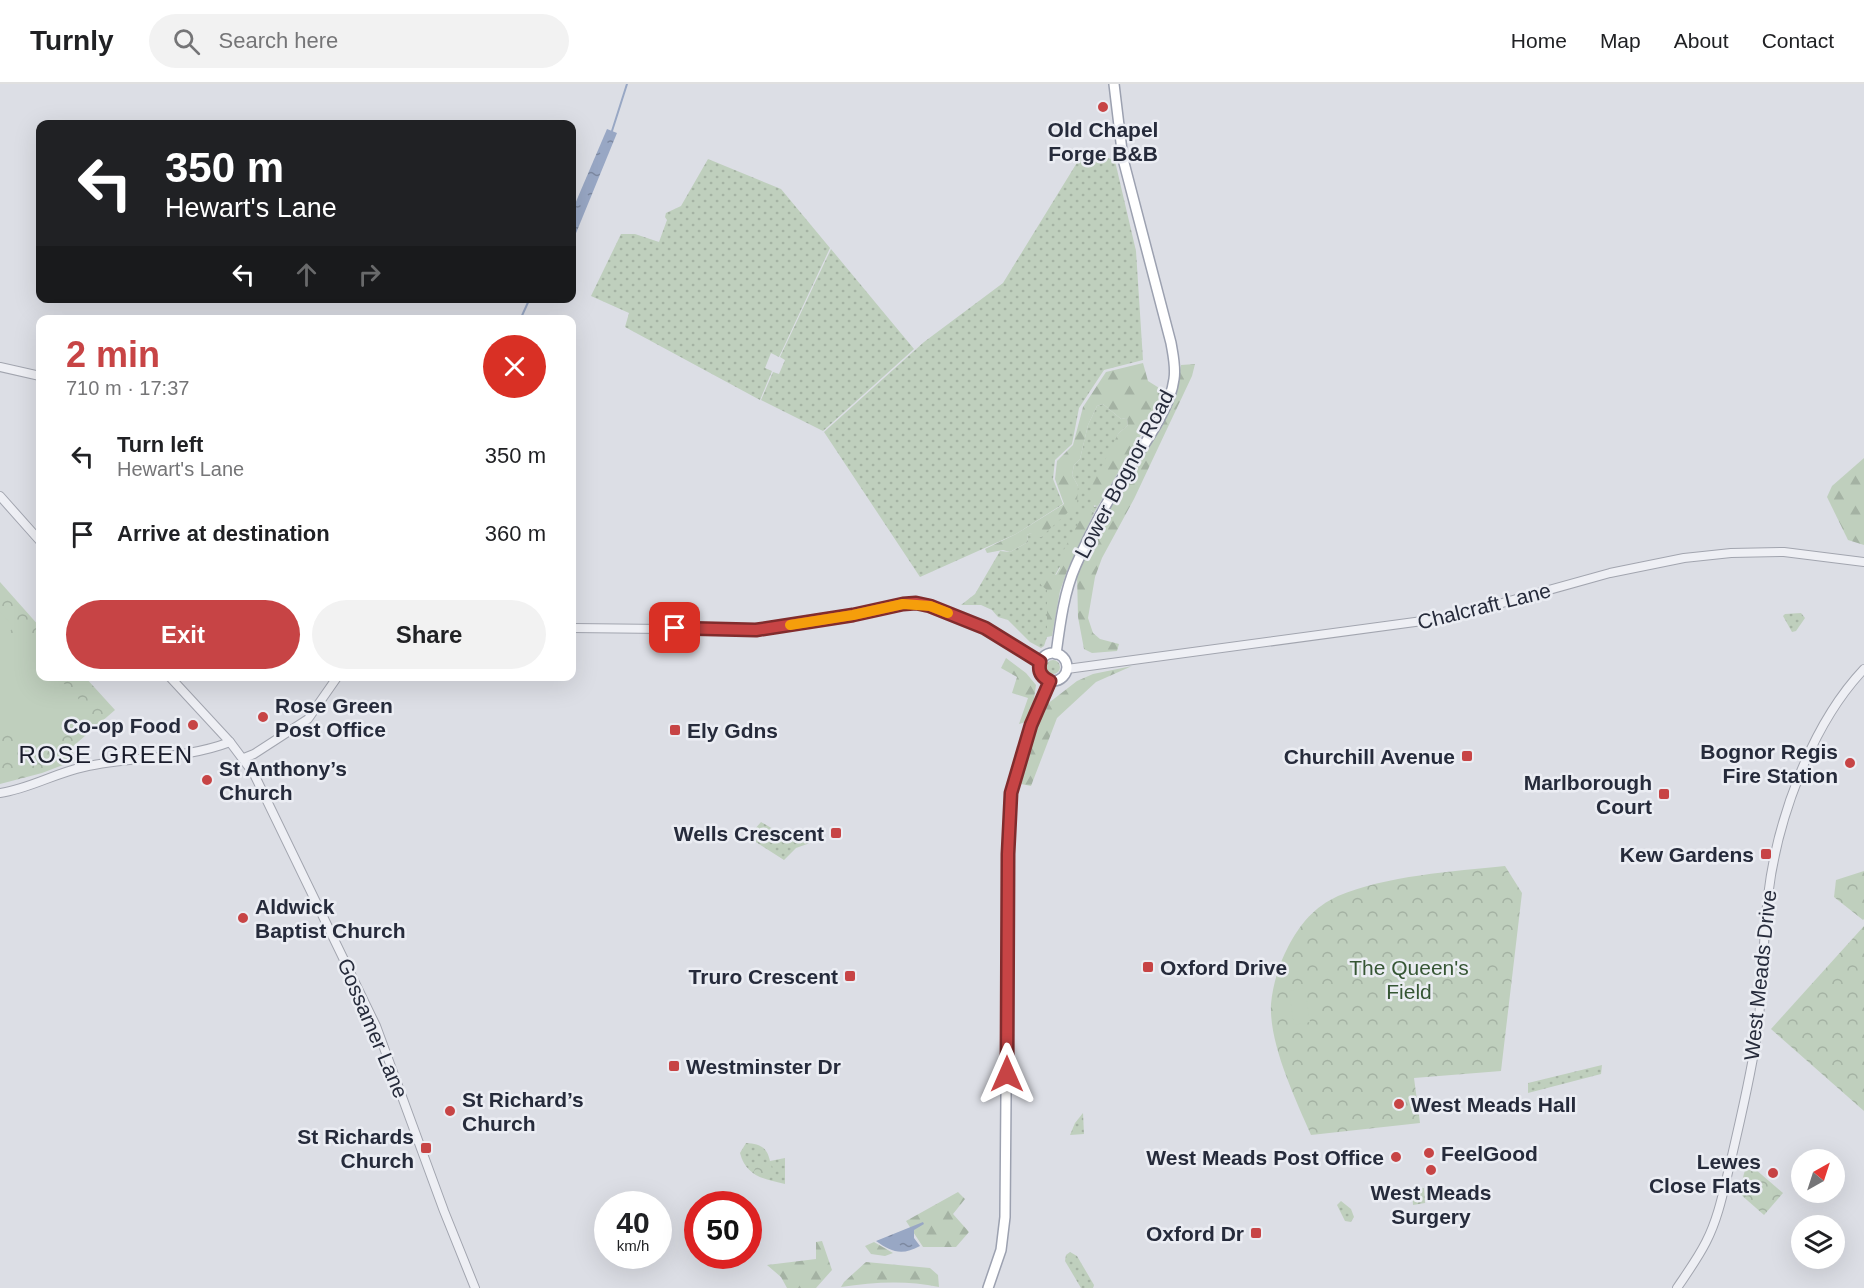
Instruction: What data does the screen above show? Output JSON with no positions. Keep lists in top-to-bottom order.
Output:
{
  "streets": {
    "main road": ["Lower Bognor Road"],
    "street": ["Chalcraft Lane", "West Meads Drive", "Gossamer Lane"]
  },
  "crossings": [
    ["Lower Bognor Road", "Chalcraft Lane"]
  ],
  "districts": ["ROSE GREEN"],
  "parks": ["The Queen's Field"],
  "places": {
    "other": [
      "Old Chapel Forge B&B",
      "Rose Green Post Office",
      "Co-op Food",
      "Bognor Regis Fire Station",
      "St Anthony’s Church",
      "Aldwick Baptist Church",
      "West Meads Hall",
      "St Richard’s Church",
      "FeelGood",
      "West Meads Post Office",
      "West Meads Surgery",
      "Lewes Close Flats"
    ],
    "transit": [
      "Ely Gdns",
      "Churchill Avenue",
      "Marlborough Court",
      "Wells Crescent",
      "Kew Gardens",
      "Oxford Drive",
      "Truro Crescent",
      "Westminster Dr",
      "St Richards Church",
      "Oxford Dr"
    ]
  },
  "north": "top right",
  "page": {
    "header": "Turnly",
    "search": "Search here",
    "nav": [
      "Home",
      "Map",
      "About",
      "Contact"
    ],
    "turn": ["350 m", "Hewart's Lane"],
    "heading": ["2 min", "710 m · 17:37"],
    "list": [
      {
        "name": "Turn left",
        "note": "Hewart's Lane",
        "value": "350 m"
      },
      {
        "name": "Arrive at destination",
        "value": "360 m"
      }
    ],
    "buttons": ["Exit", "Share"],
    "speed": "40 km/h",
    "limit": "50"
  }
}
